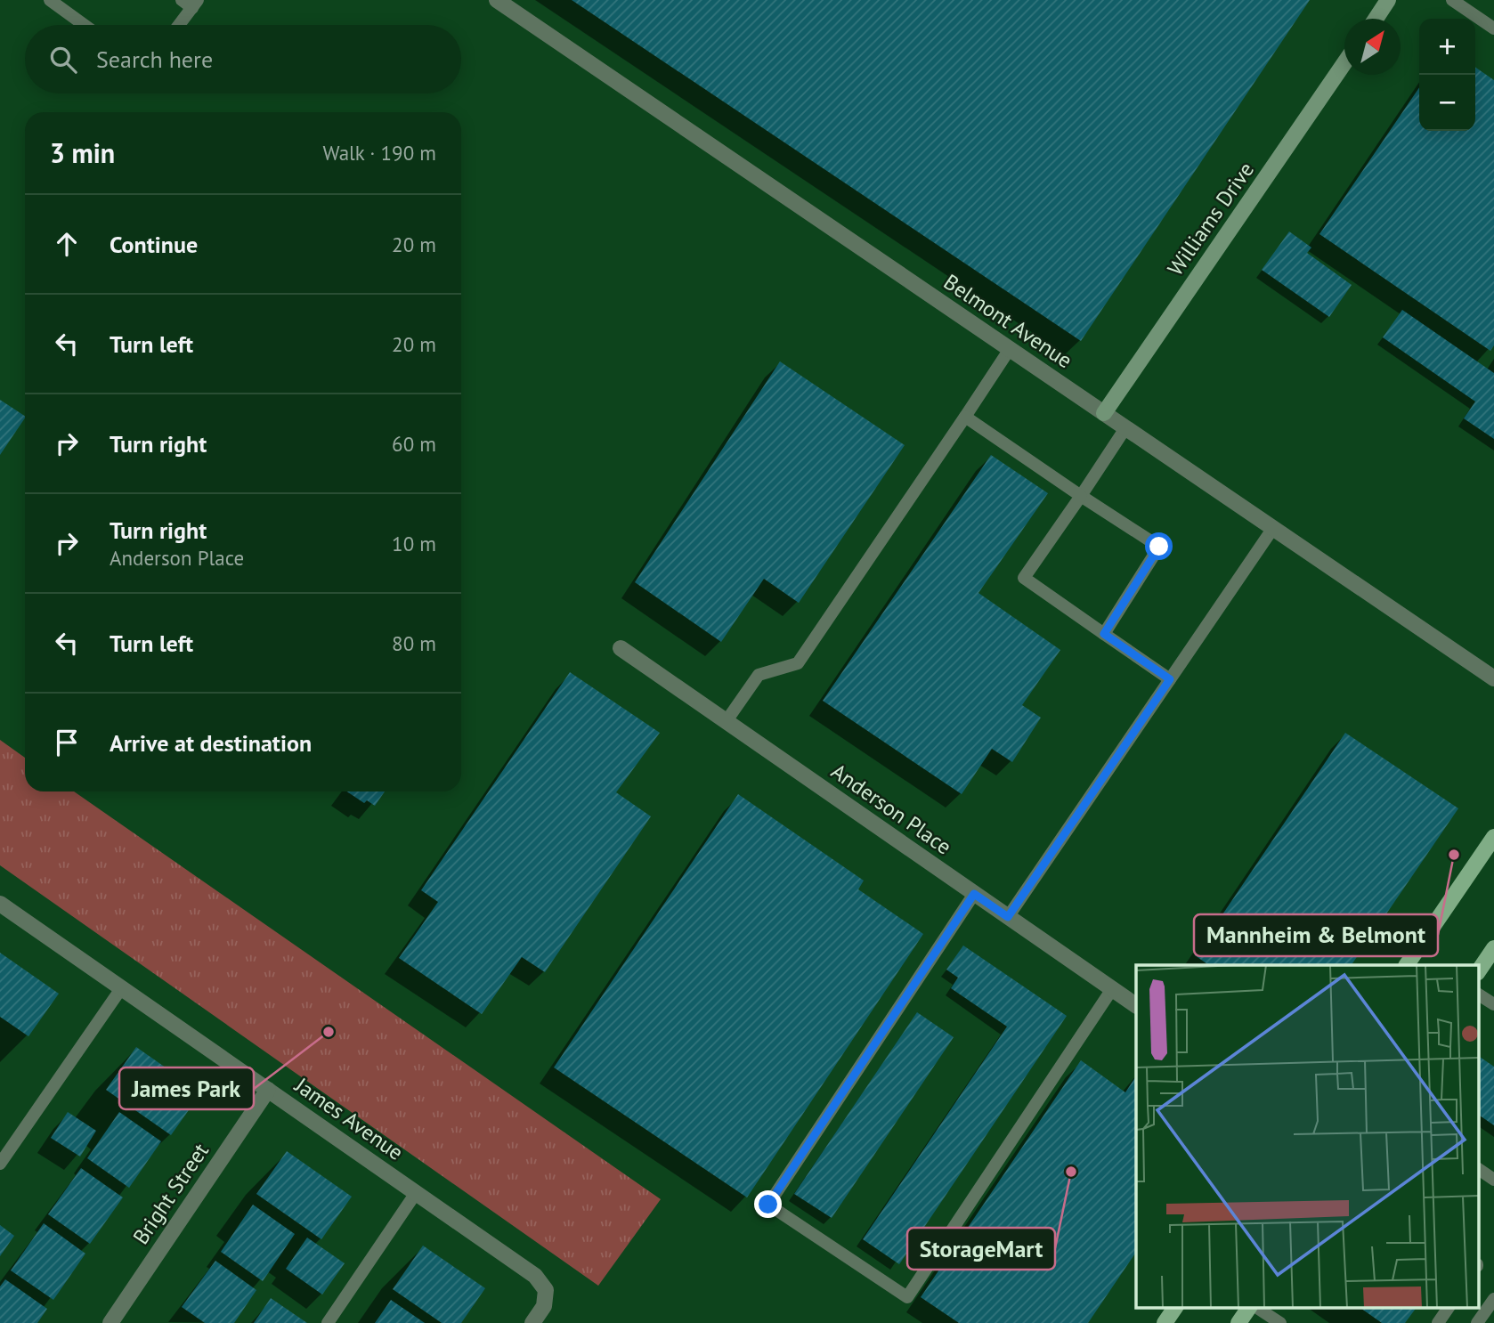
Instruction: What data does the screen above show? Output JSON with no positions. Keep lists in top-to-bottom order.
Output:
{
  "streets": {
    "main road": ["Williams Drive"],
    "street": [
      "Belmont Avenue",
      "Anderson Place",
      "James Avenue",
      "Bright Street"
    ]
  },
  "crossings": [
    ["Williams Drive", "Belmont Avenue"],
    ["James Avenue", "Bright Street"]
  ],
  "places": ["Mannheim & Belmont", "James Park", "StorageMart"],
  "north": "top right",
  "page": {
    "map_buttons": ["+", "−"],
    "search": "Search here",
    "heading": ["3 min", "Walk · 190 m"],
    "list": [
      ["Continue", "20 m"],
      ["Turn left", "20 m"],
      ["Turn right", "60 m"],
      ["Turn right", "Anderson Place", "10 m"],
      ["Turn left", "80 m"],
      "Arrive at destination"
    ]
  }
}
